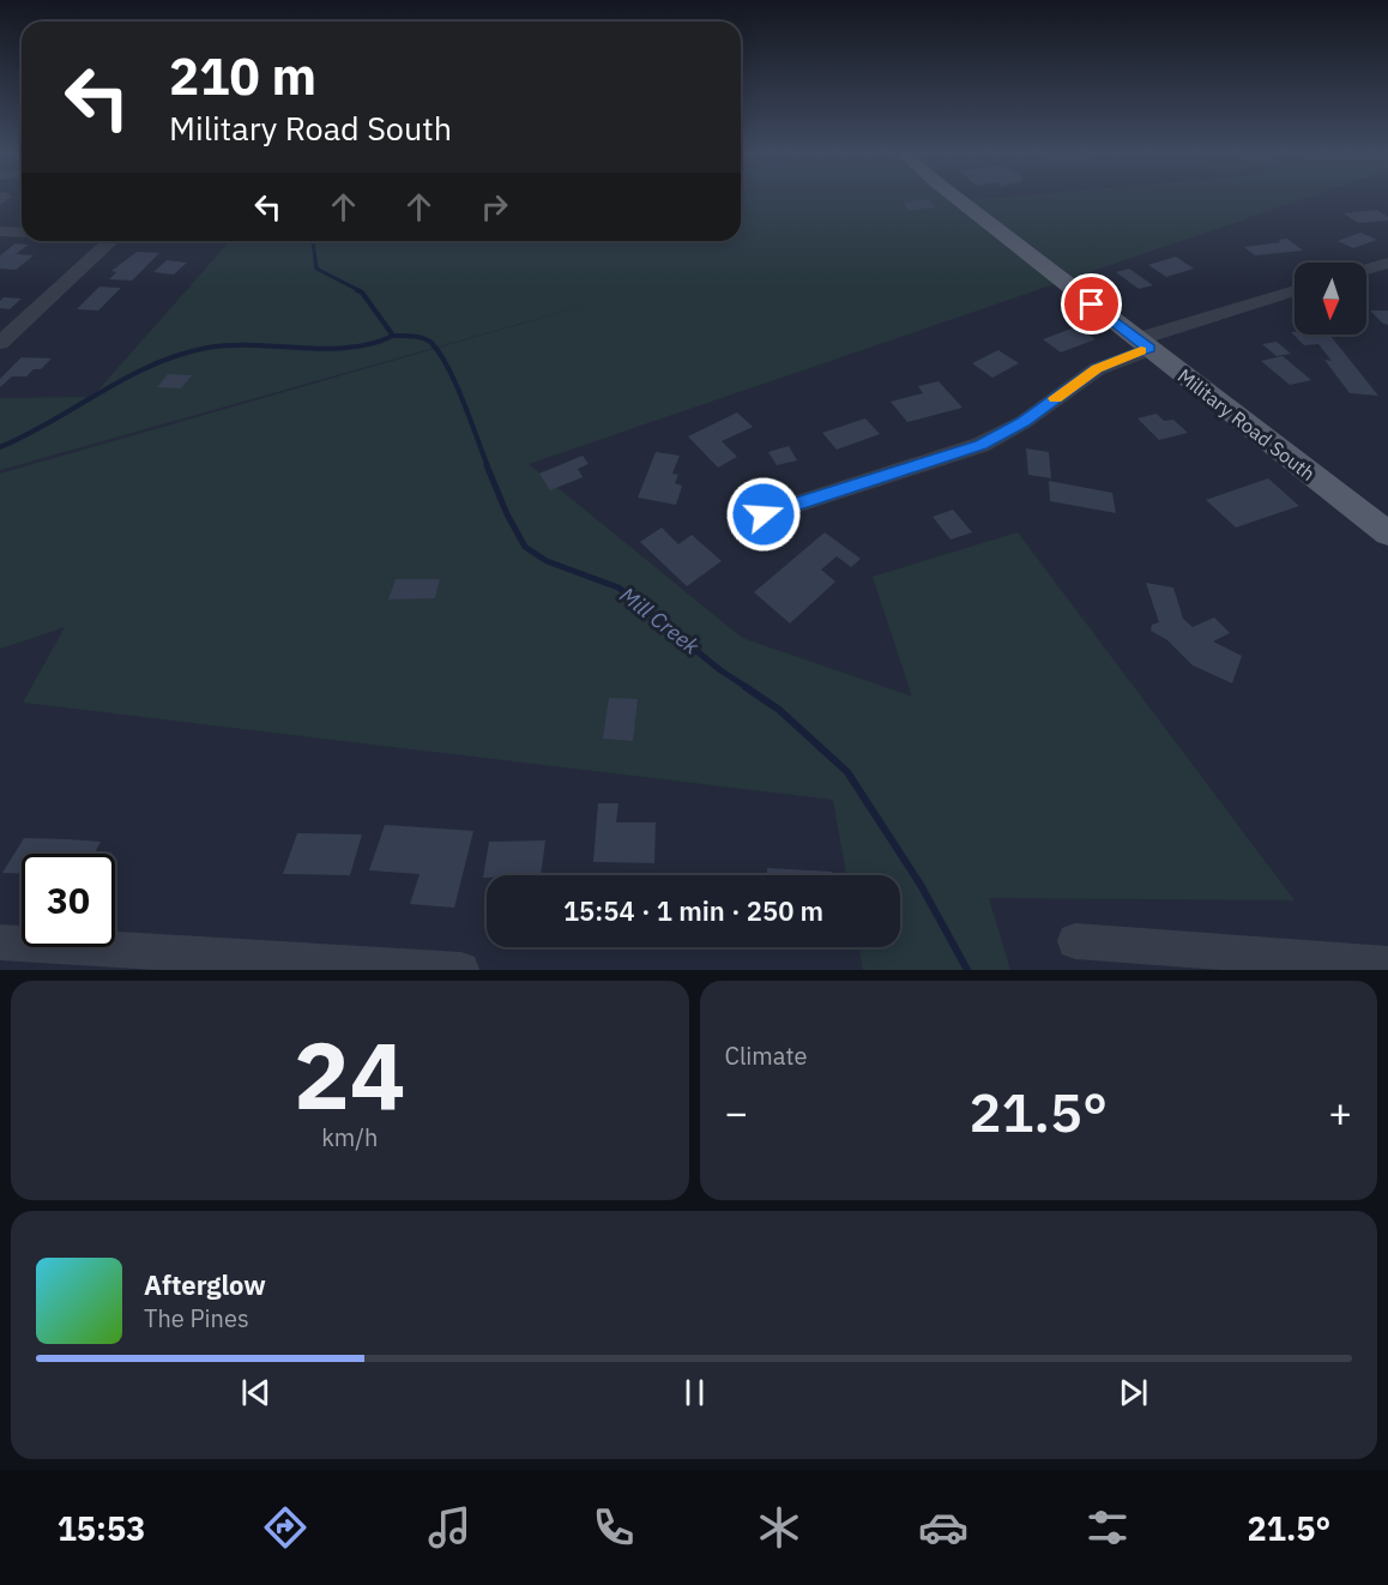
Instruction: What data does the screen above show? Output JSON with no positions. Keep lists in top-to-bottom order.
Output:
{
  "streets": {
    "main road": ["Military Road South"]
  },
  "water": ["Mill Creek"],
  "north": "bottom",
  "page": {
    "turn": ["210 m", "Military Road South"],
    "limit": "30",
    "trip": "15:54 · 1 min · 250 m",
    "tile": [
      ["24", "km/h"],
      "Climate"
    ],
    "heat": ["−", "21.5°", "+"],
    "song": ["Afterglow", "The Pines"],
    "tabs": ["15:53", "21.5°"]
  }
}
